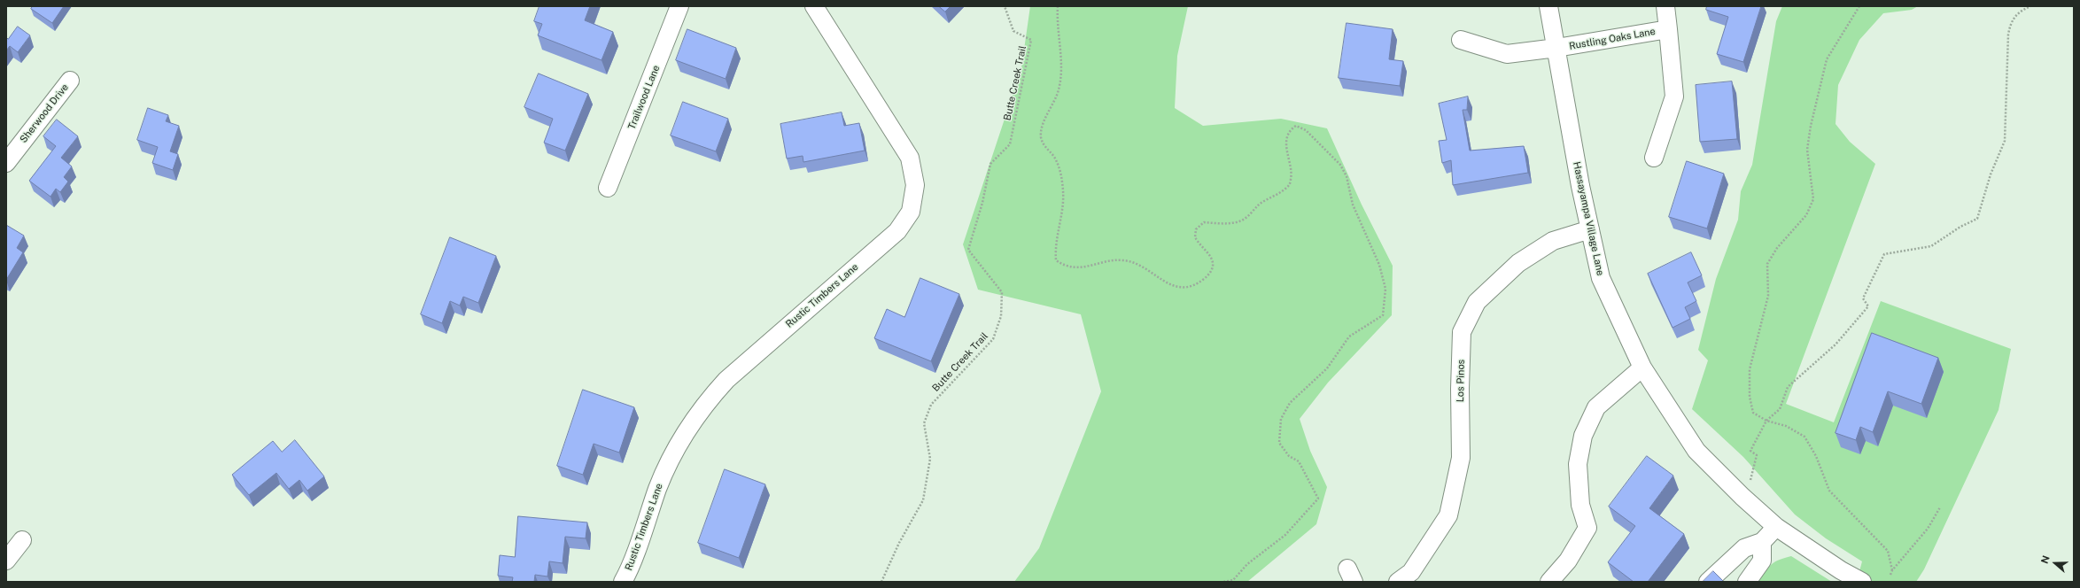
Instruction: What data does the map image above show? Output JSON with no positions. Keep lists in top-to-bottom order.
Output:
{
  "streets": {
    "street": [
      "Rustling Oaks Lane",
      "Trailwood Lane",
      "Sherwood Drive",
      "Hassayampa Village Lane",
      "Rustic Timbers Lane",
      "Los Pinos"
    ],
    "path": ["Butte Creek Trail"]
  },
  "crossings": [
    ["Rustling Oaks Lane", "Hassayampa Village Lane"],
    ["Hassayampa Village Lane", "Los Pinos"]
  ],
  "north": "left"
}
